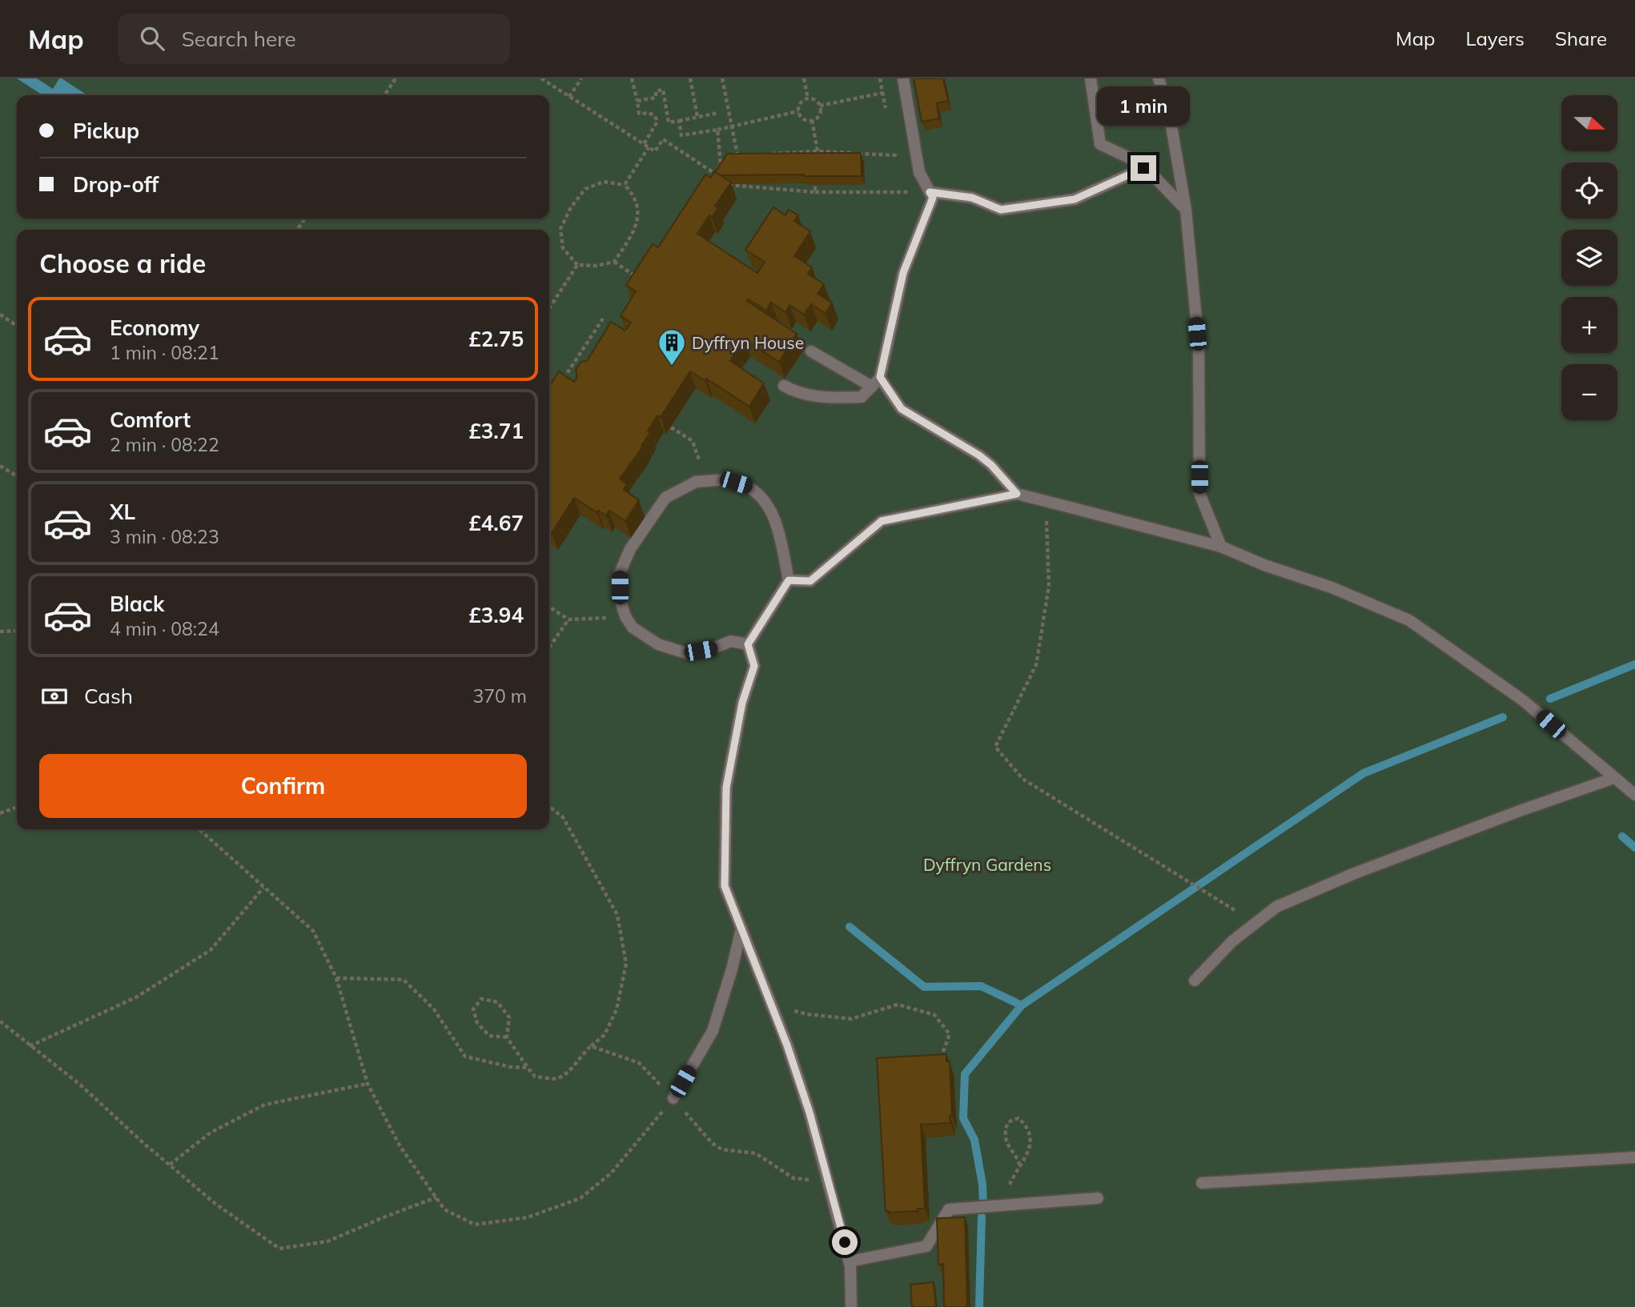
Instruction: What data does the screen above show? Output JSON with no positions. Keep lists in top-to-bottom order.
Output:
{
  "parks": ["Dyffryn Gardens"],
  "places": {
    "building": ["Dyffryn House"]
  },
  "north": "right",
  "page": {
    "header": "Map",
    "search": "Search here",
    "nav": ["Map", "Layers", "Share"],
    "bubble": "1 min",
    "map_buttons": ["+", "−"],
    "banner": ["Pickup", "Drop-off"],
    "heading": "Choose a ride",
    "list": [
      {
        "name": "Economy",
        "note": "1 min · 08:21",
        "value": "£2.75"
      },
      {
        "name": "Comfort",
        "note": "2 min · 08:22",
        "value": "£3.71"
      },
      {
        "name": "XL",
        "note": "3 min · 08:23",
        "value": "£4.67"
      },
      {
        "name": "Black",
        "note": "4 min · 08:24",
        "value": "£3.94"
      }
    ],
    "pay": ["Cash", "370 m"],
    "buttons": "Confirm"
  }
}
